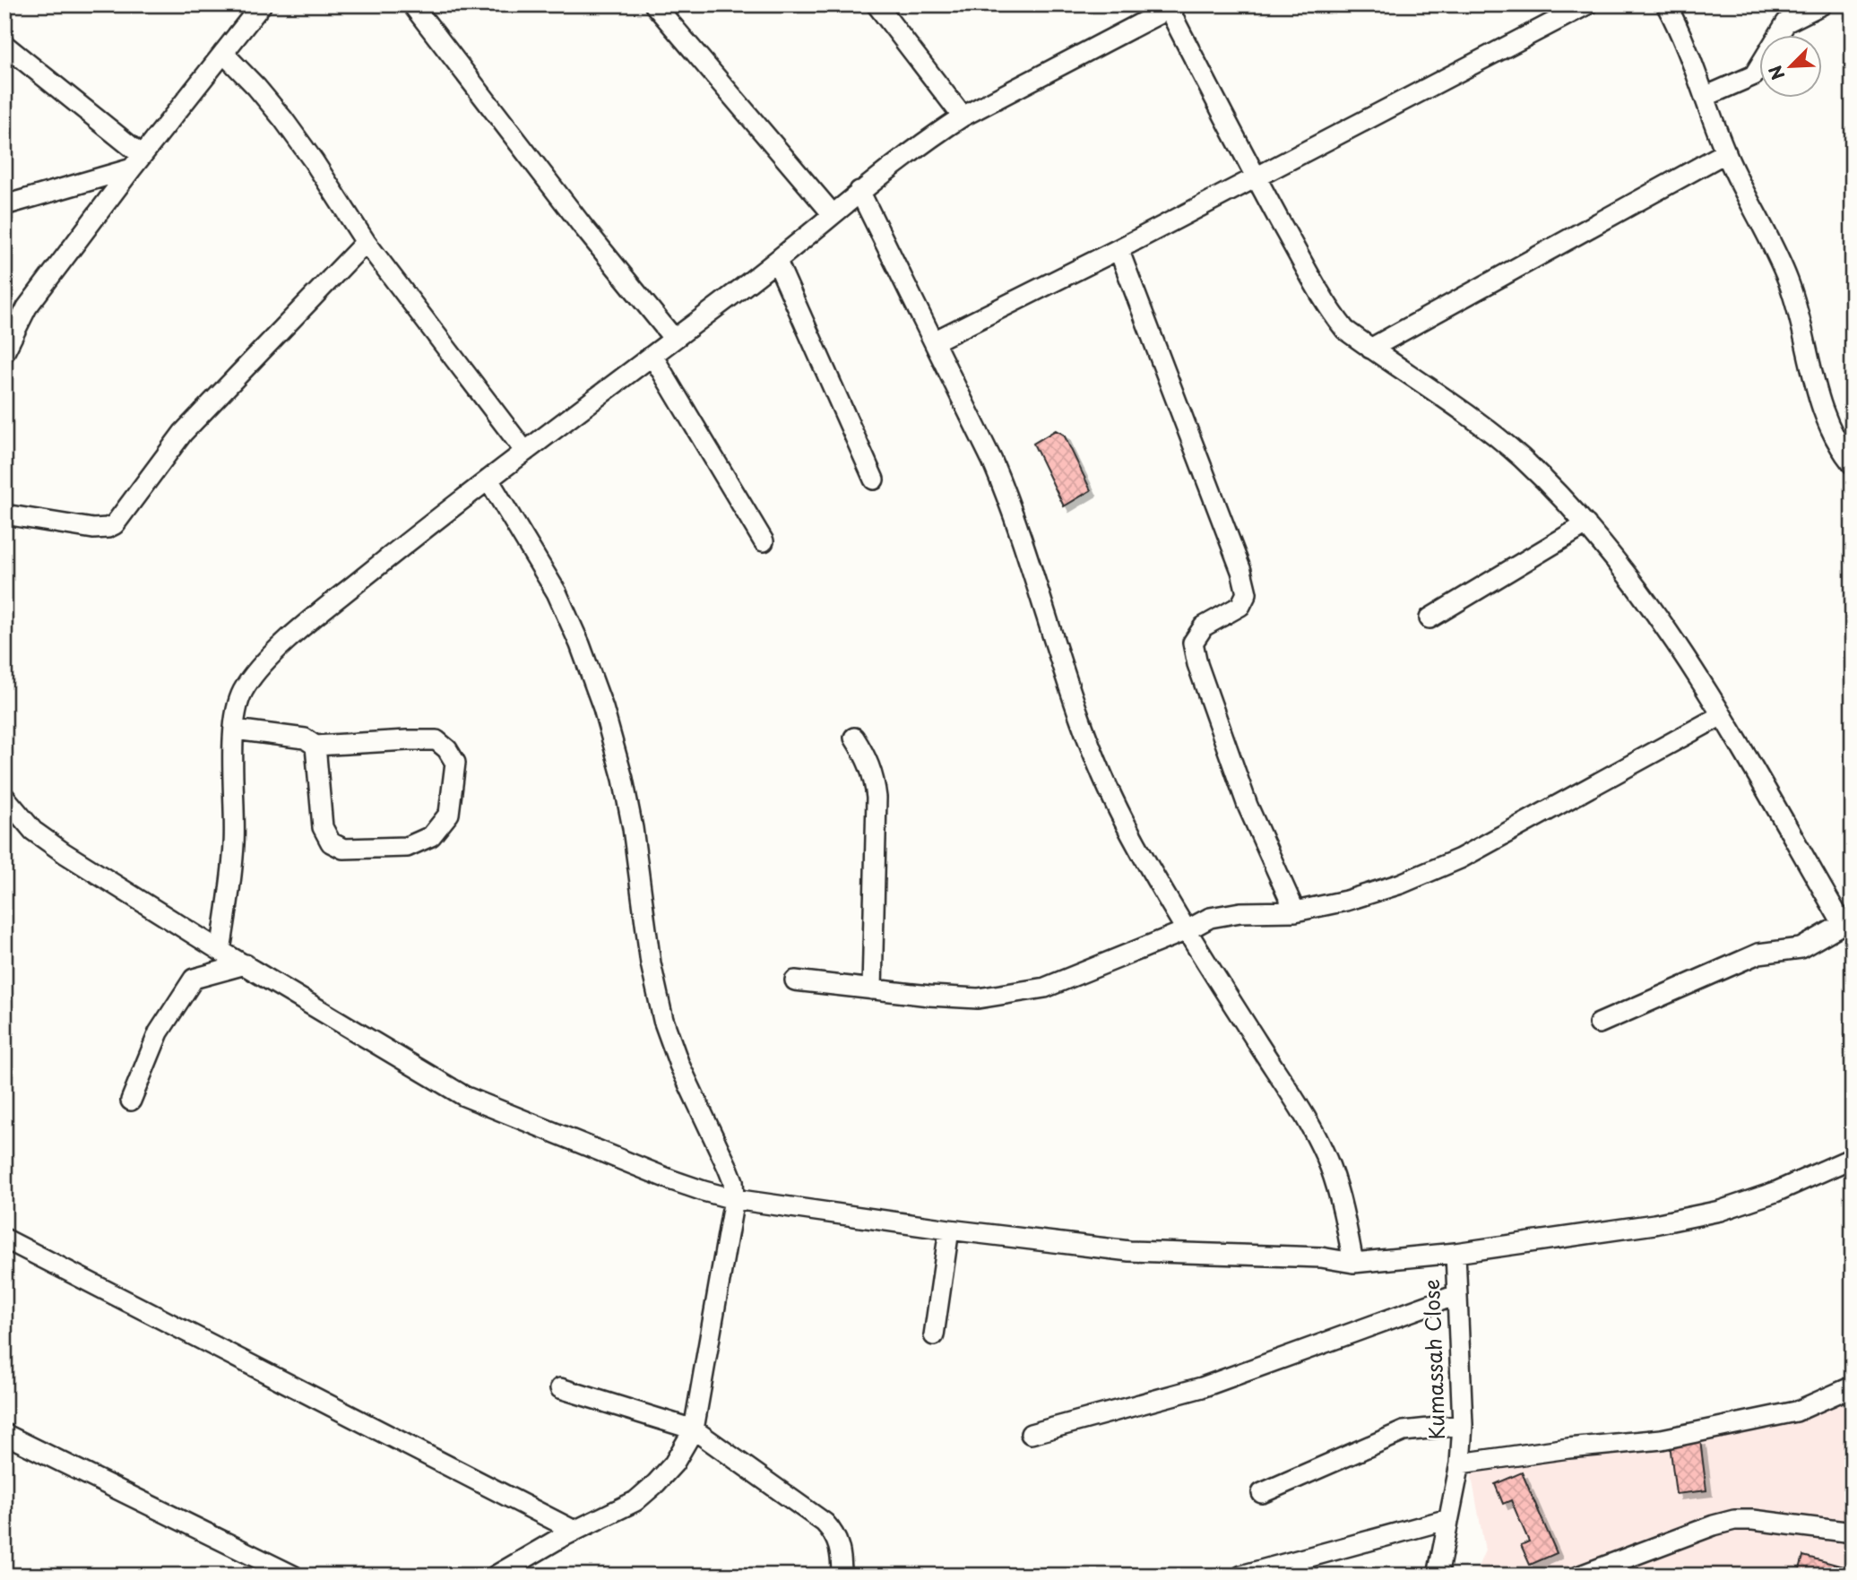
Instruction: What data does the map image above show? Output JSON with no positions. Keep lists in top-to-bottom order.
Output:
{
  "streets": {
    "street": ["Kumassah Close"]
  },
  "north": "bottom left"
}
